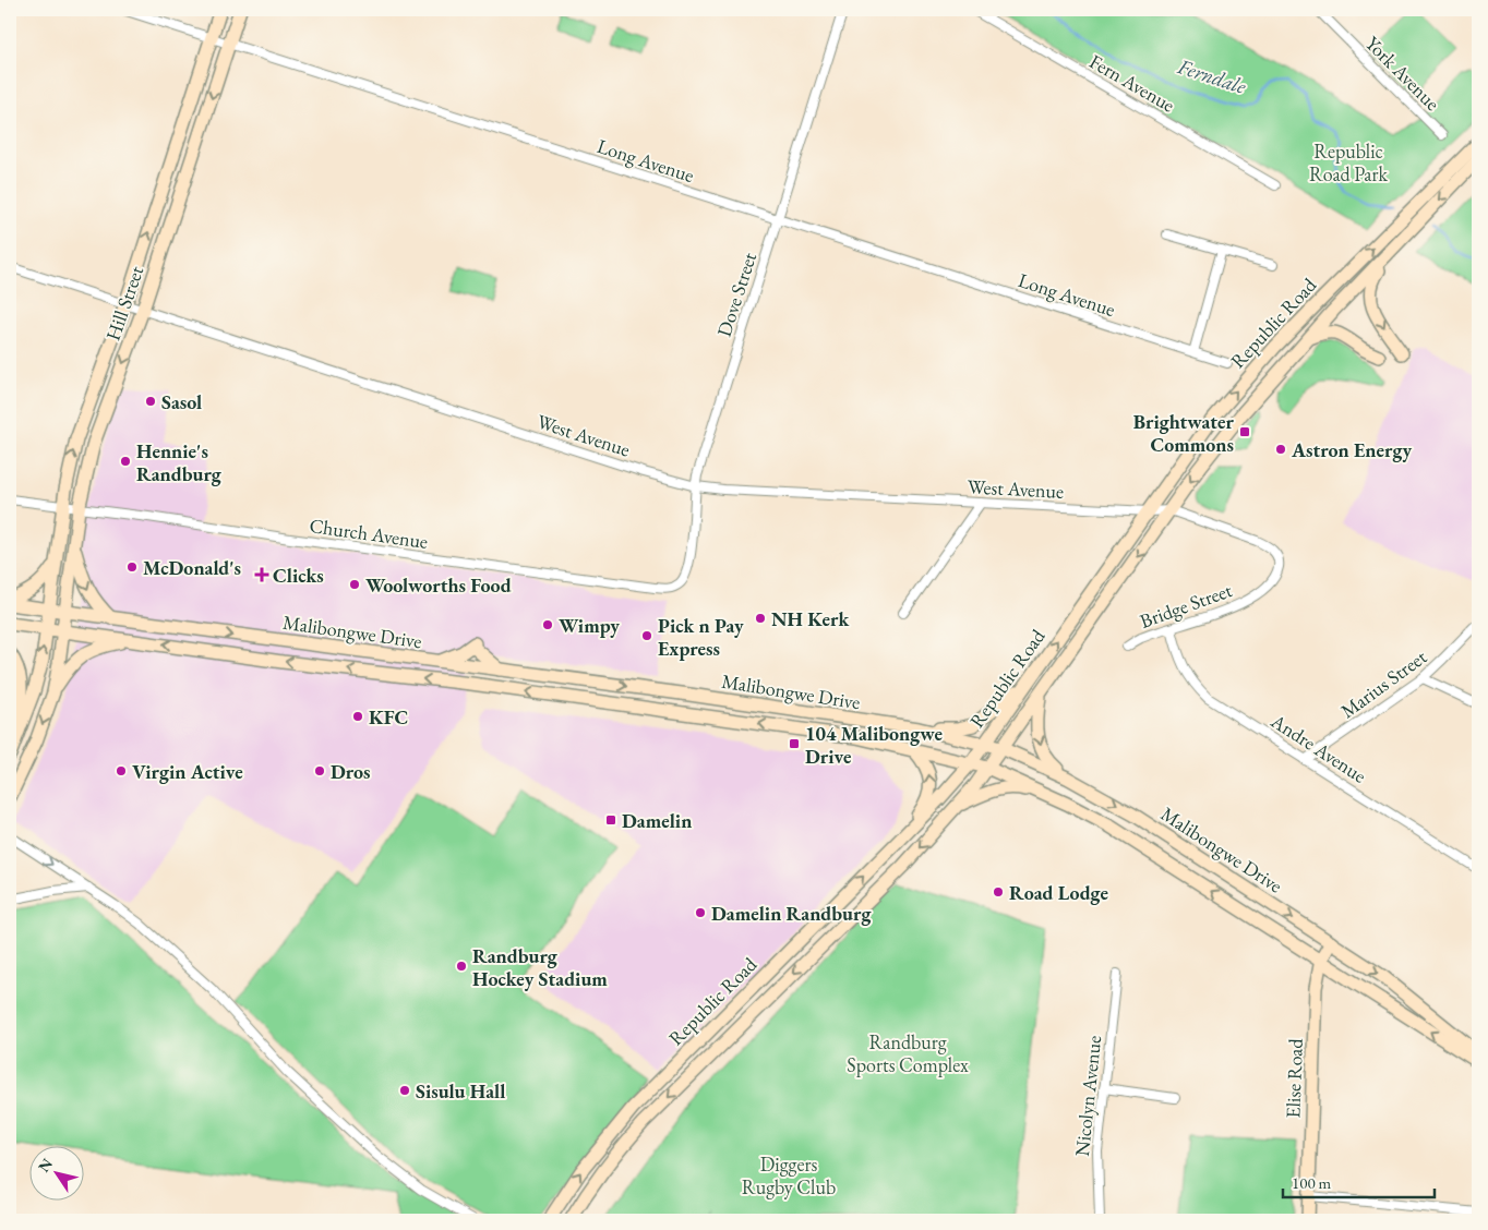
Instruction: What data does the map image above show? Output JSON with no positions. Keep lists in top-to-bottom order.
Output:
{
  "streets": {
    "main road": [
      "Hill Street",
      "Republic Road",
      "Malibongwe Drive",
      "Elise Road"
    ],
    "street": [
      "York Avenue",
      "Fern Avenue",
      "Long Avenue",
      "Dove Street",
      "West Avenue",
      "Church Avenue",
      "Bridge Street",
      "Marius Street",
      "Andre Avenue",
      "Nicolyn Avenue"
    ]
  },
  "crossings": [
    ["Long Avenue", "Dove Street"],
    ["Long Avenue", "Hill Street"],
    ["Dove Street", "West Avenue"],
    ["Dove Street", "Church Avenue"],
    ["Hill Street", "West Avenue"],
    ["Hill Street", "Church Avenue"],
    ["Hill Street", "Malibongwe Drive"],
    ["Republic Road", "West Avenue"],
    ["Republic Road", "Bridge Street"],
    ["Republic Road", "Malibongwe Drive"],
    ["West Avenue", "Bridge Street"],
    ["Bridge Street", "Andre Avenue"],
    ["Malibongwe Drive", "Elise Road"],
    ["Marius Street", "Andre Avenue"]
  ],
  "water": ["Ferndale"],
  "parks": ["Republic Road Park", "Randburg Sports Complex", "Diggers Rugby Club"],
  "places": {
    "other": [
      "Sasol",
      "Astron Energy",
      "Hennie's Randburg",
      "McDonald's",
      "Woolworths Food",
      "NH Kerk",
      "Wimpy",
      "Pick n Pay Express",
      "KFC",
      "Virgin Active",
      "Dros",
      "Road Lodge",
      "Damelin Randburg",
      "Randburg Hockey Stadium",
      "Sisulu Hall"
    ],
    "transit": ["Brightwater Commons", "104 Malibongwe Drive", "Damelin"],
    "health": ["Clicks"]
  },
  "scale_bar": "100 m",
  "north": "top left"
}
